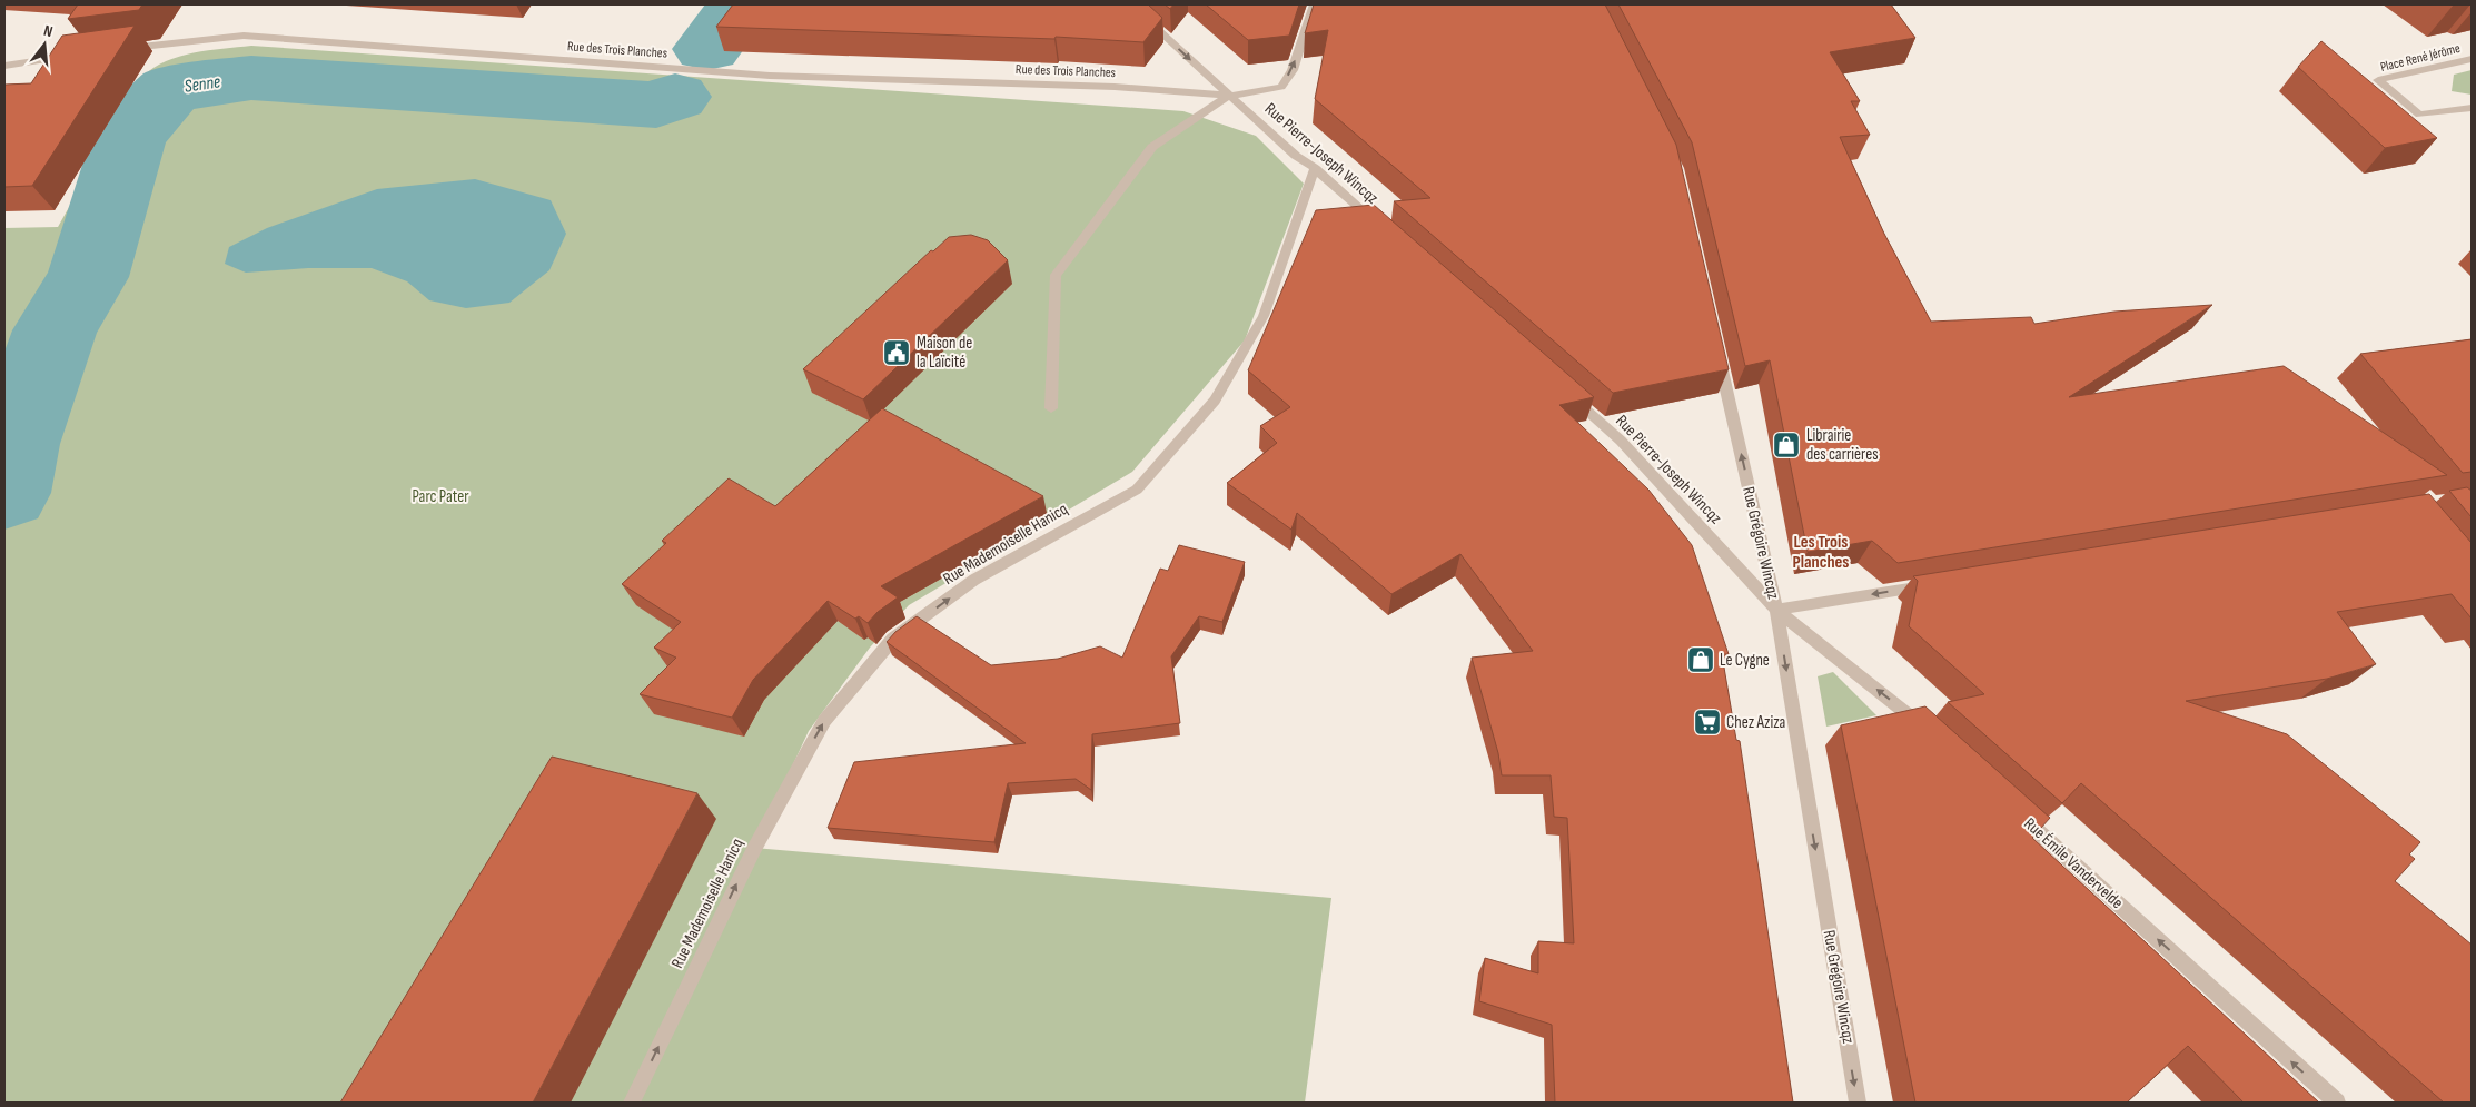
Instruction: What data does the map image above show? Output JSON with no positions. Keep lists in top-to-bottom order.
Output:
{
  "streets": {
    "street": [
      "Rue des Trois Planches",
      "Place René Jérôme",
      "Rue Pierre-Joseph Wincqz",
      "Rue Grégoire Wincqz",
      "Rue Mademoiselle Hanicq",
      "Rue Émile Vandervelde"
    ]
  },
  "crossings": [
    ["Rue des Trois Planches", "Rue Pierre-Joseph Wincqz"],
    ["Rue Pierre-Joseph Wincqz", "Rue Grégoire Wincqz"],
    ["Rue Pierre-Joseph Wincqz", "Rue Mademoiselle Hanicq"]
  ],
  "one_way": ["Rue Mademoiselle Hanicq", "Rue Émile Vandervelde"],
  "districts": ["Les Trois Planches"],
  "water": ["Senne"],
  "parks": ["Parc Pater"],
  "places": {
    "public building": ["Maison de la Laïcité"],
    "shop": ["Librairie des carrières", "Le Cygne"],
    "supermarket": ["Chez Aziza"]
  },
  "north": "top"
}
